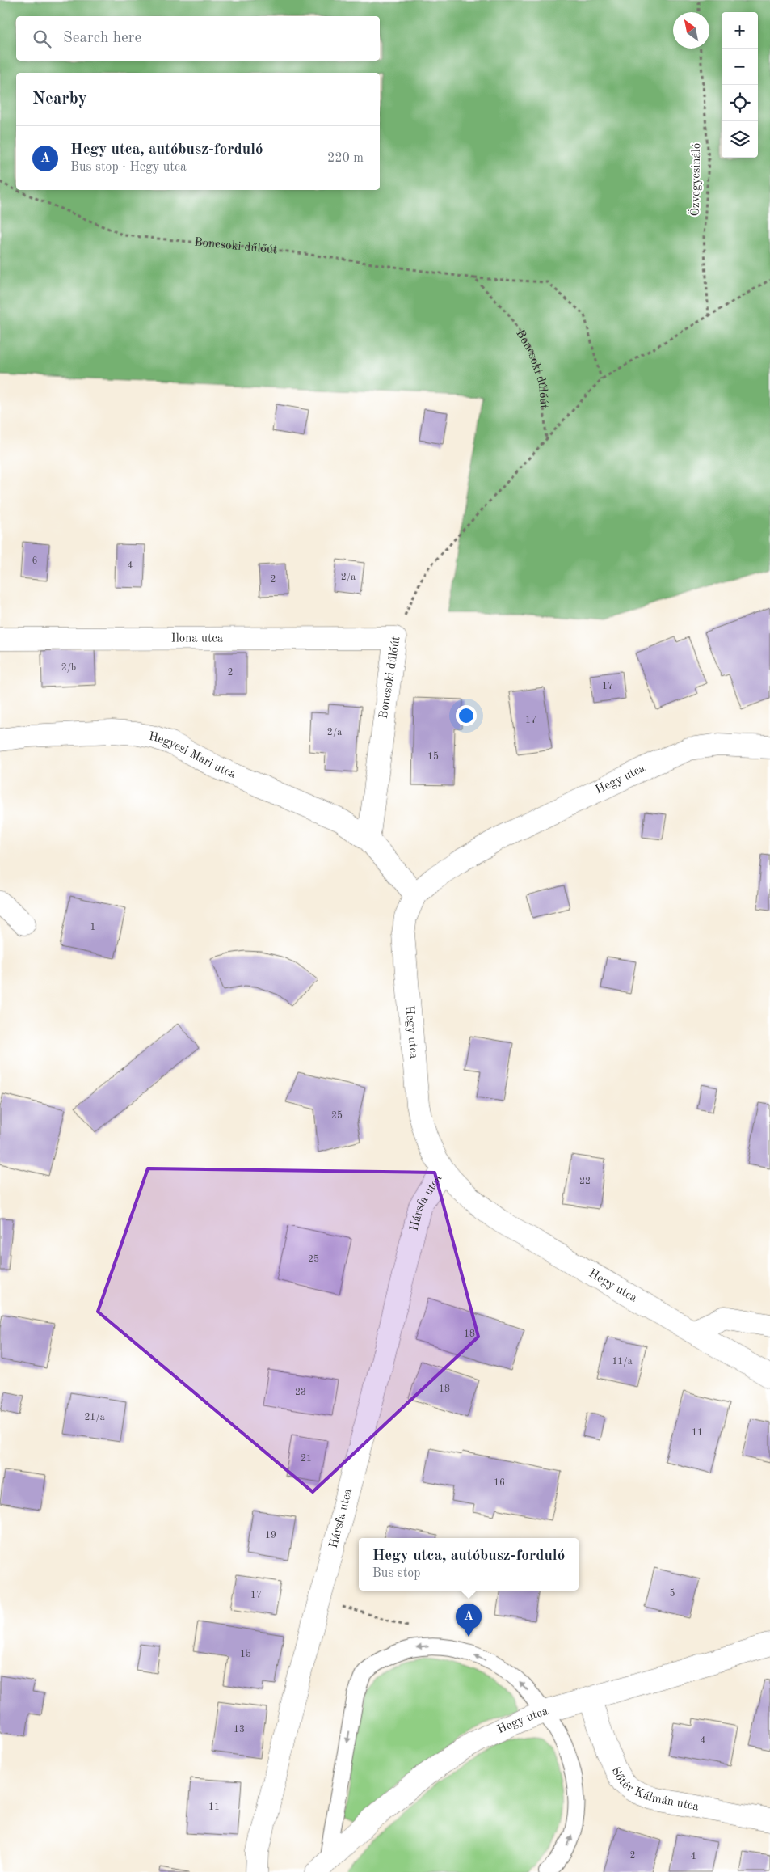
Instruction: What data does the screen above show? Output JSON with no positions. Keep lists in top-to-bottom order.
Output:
{
  "streets": {
    "street": [
      "Boncsoki dűlőút",
      "Ilona utca",
      "Hegyesi Mari utca",
      "Hegy utca",
      "Hársfa utca",
      "Sőtér Kálmán utca"
    ],
    "path": ["Özvegycsináló"]
  },
  "crossings": [
    ["Boncsoki dűlőút", "Ilona utca"],
    ["Boncsoki dűlőút", "Hegyesi Mari utca"],
    ["Hegy utca", "Hársfa utca"],
    ["Hegy utca", "Sőtér Kálmán utca"]
  ],
  "house_numbers": [
    "6",
    "4",
    "2/a",
    "2",
    "2/b",
    "2",
    "17",
    "17",
    "2/a",
    "15",
    "1",
    "25",
    "22",
    "25",
    "18",
    "11/a",
    "18",
    "23",
    "21/a",
    "11",
    "21",
    "16",
    "19",
    "5",
    "17",
    "15",
    "13",
    "4",
    "11",
    "2",
    "4"
  ],
  "north": "top left",
  "page": {
    "map_buttons": ["+", "−"],
    "search": "Search here",
    "heading": "Nearby",
    "list": [
      {
        "mark": "A",
        "name": "Hegy utca, autóbusz-forduló",
        "note": "Bus stop · Hegy utca",
        "value": "220 m"
      }
    ],
    "popup": ["Hegy utca, autóbusz-forduló", "Bus stop"],
    "pins": "A"
  }
}
